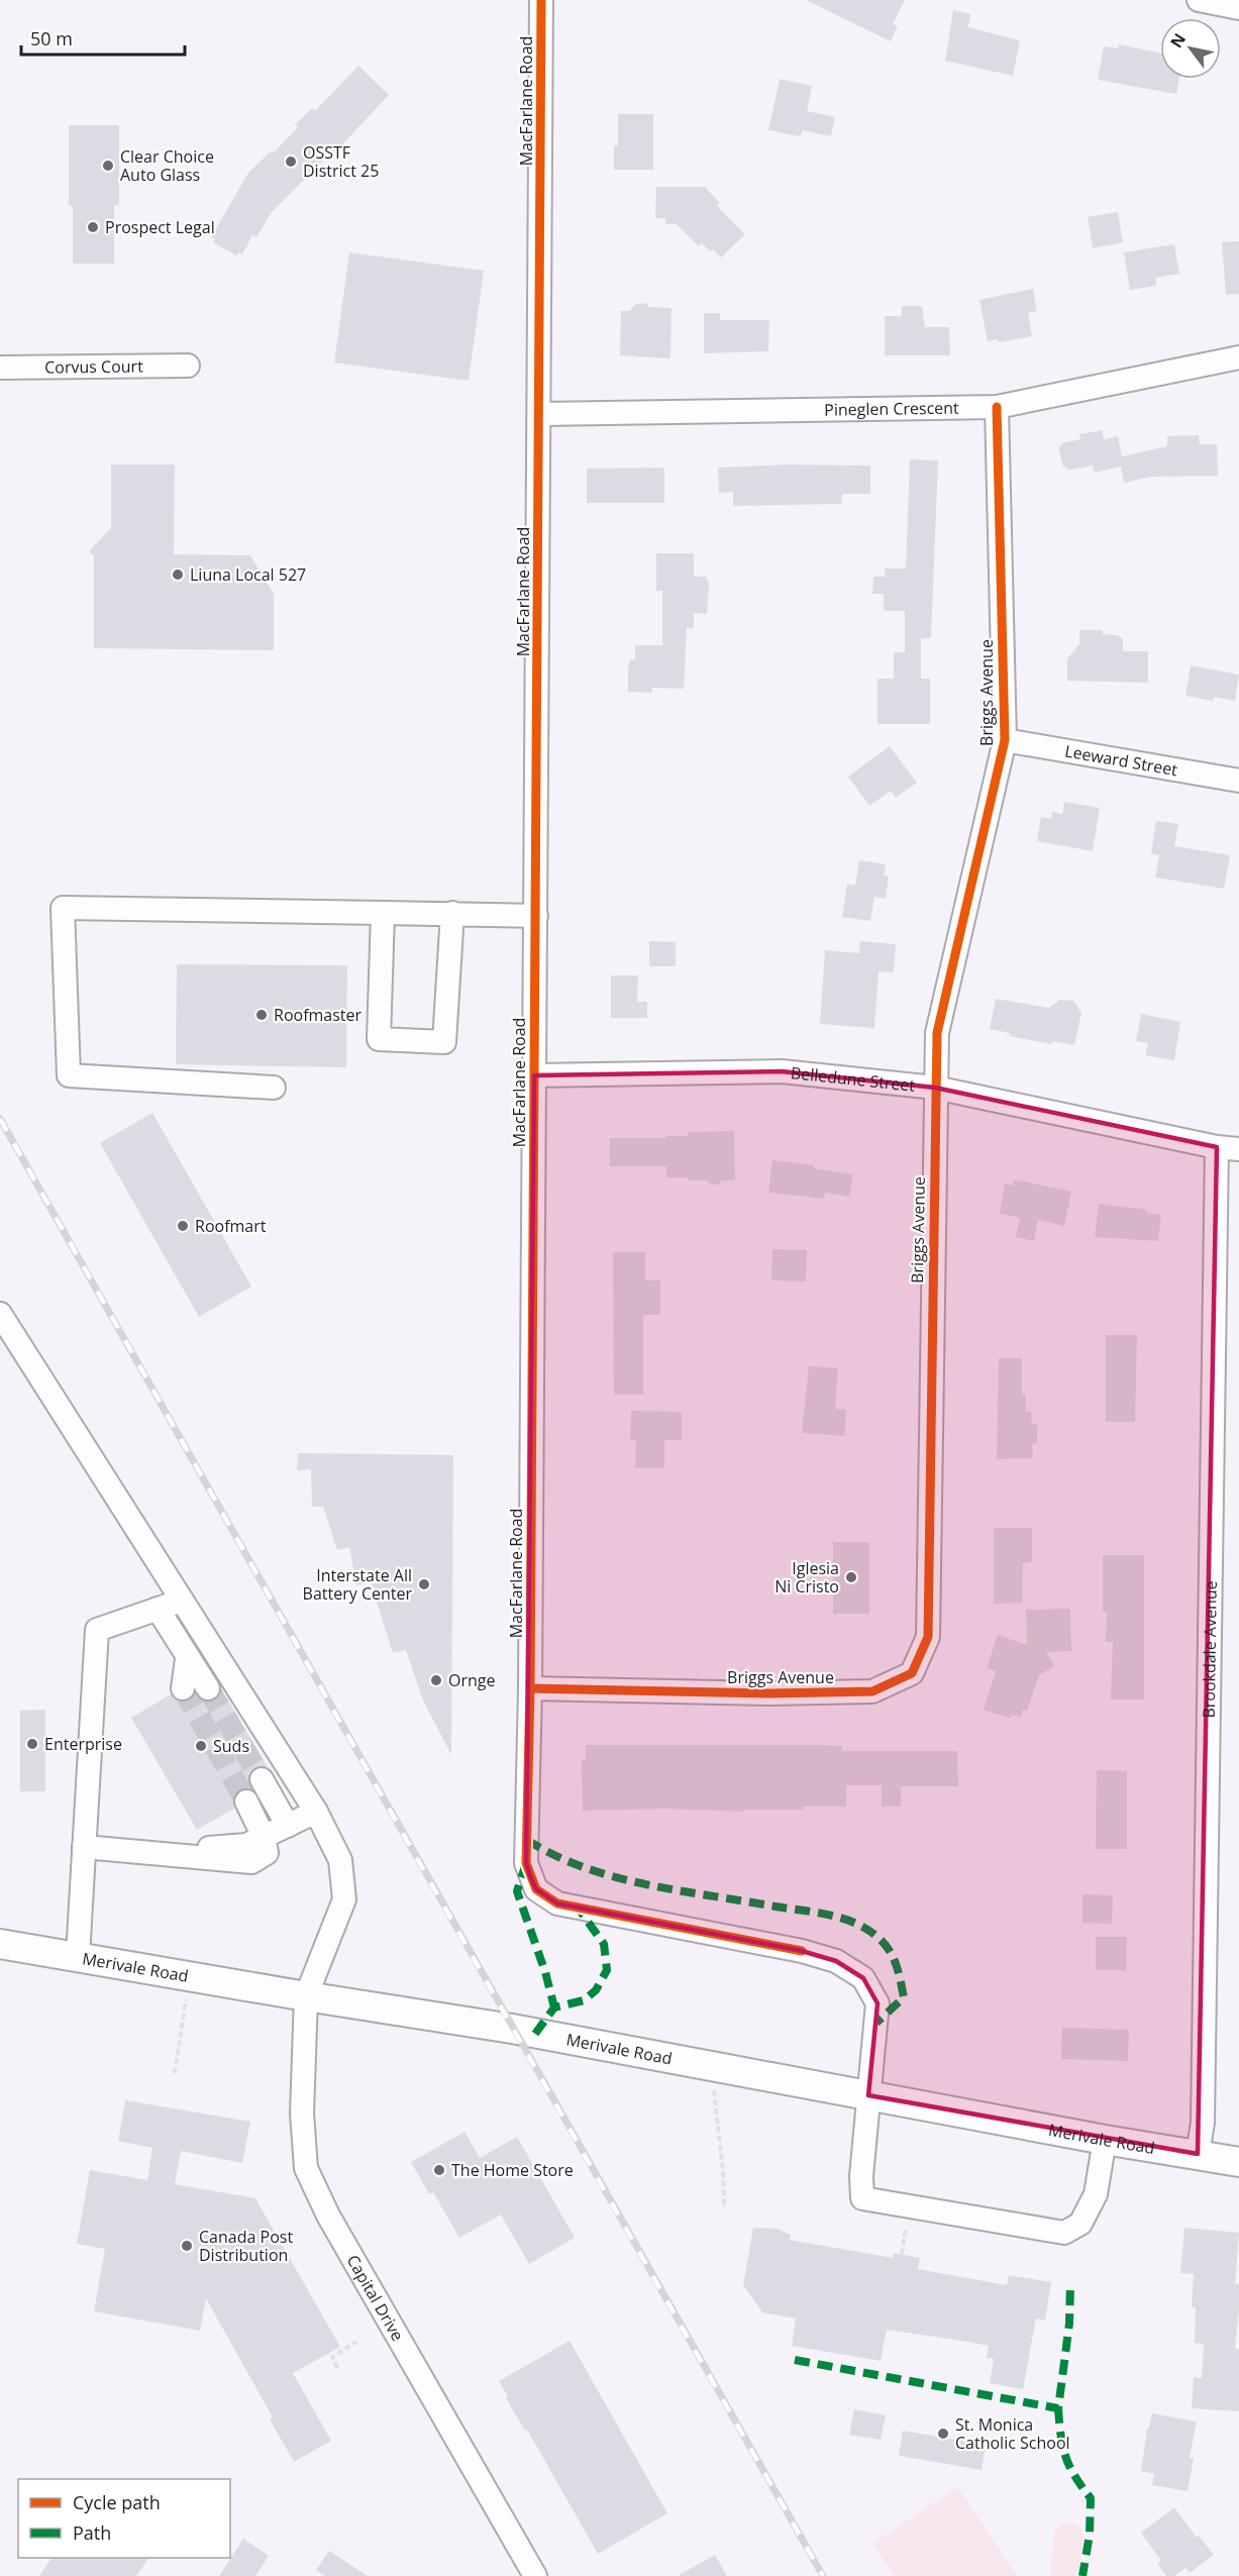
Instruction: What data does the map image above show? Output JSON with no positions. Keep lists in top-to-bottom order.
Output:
{
  "streets": {
    "main road": ["Merivale Road"],
    "street": [
      "MacFarlane Road",
      "Corvus Court",
      "Pineglen Crescent",
      "Briggs Avenue",
      "Leeward Street",
      "Belledune Street",
      "Brookdale Avenue",
      "Capital Drive"
    ]
  },
  "crossings": [
    ["MacFarlane Road", "Pineglen Crescent"],
    ["MacFarlane Road", "Briggs Avenue"],
    ["MacFarlane Road", "Belledune Street"],
    ["MacFarlane Road", "Merivale Road"],
    ["Pineglen Crescent", "Briggs Avenue"],
    ["Briggs Avenue", "Leeward Street"],
    ["Briggs Avenue", "Belledune Street"],
    ["Belledune Street", "Brookdale Avenue"],
    ["Brookdale Avenue", "Merivale Road"],
    ["Merivale Road", "Capital Drive"]
  ],
  "places": [
    "OSSTF District 25",
    "Clear Choice Auto Glass",
    "Prospect Legal",
    "Liuna Local 527",
    "Roofmaster",
    "Roofmart",
    "Iglesia Ni Cristo",
    "Interstate All Battery Center",
    "Ornge",
    "Enterprise",
    "Suds",
    "The Home Store",
    "Canada Post Distribution",
    "St. Monica Catholic School"
  ],
  "legend": ["Cycle path", "Path"],
  "scale_bar": "50 m",
  "north": "top left"
}
